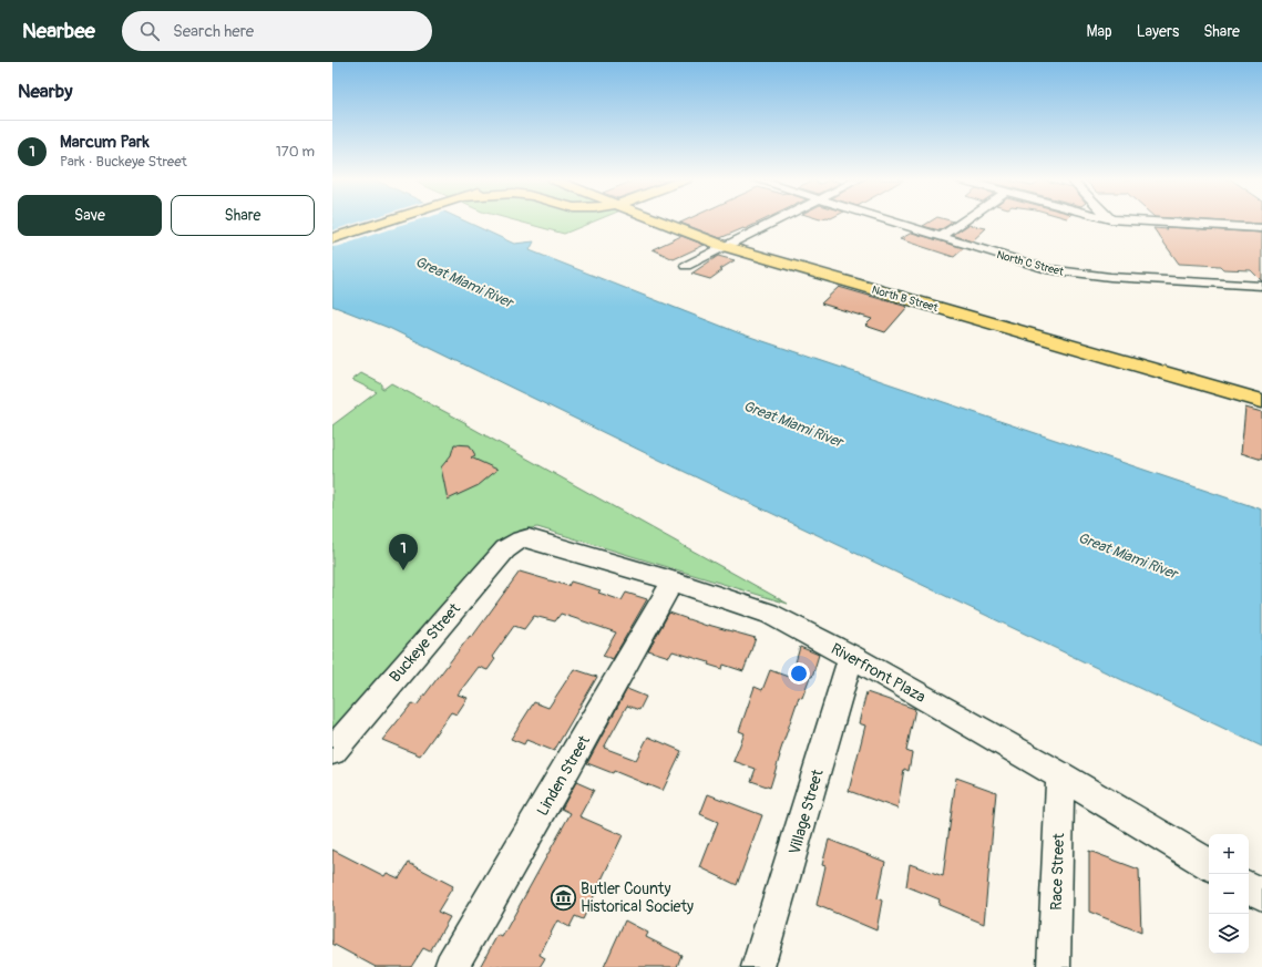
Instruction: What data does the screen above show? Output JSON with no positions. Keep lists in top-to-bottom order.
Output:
{
  "streets": {
    "main road": ["North B Street"],
    "street": [
      "North C Street",
      "Buckeye Street",
      "Riverfront Plaza",
      "Linden Street",
      "Village Street",
      "Race Street"
    ]
  },
  "crossings": [
    ["Buckeye Street", "Riverfront Plaza"],
    ["Riverfront Plaza", "Linden Street"],
    ["Riverfront Plaza", "Village Street"],
    ["Riverfront Plaza", "Race Street"]
  ],
  "water": ["Great Miami River"],
  "places": {
    "museum": ["Butler County Historical Society"]
  },
  "page": {
    "header": "Nearbee",
    "search": "Search here",
    "nav": ["Map", "Layers", "Share"],
    "heading": "Nearby",
    "list": [
      {
        "mark": "1",
        "name": "Marcum Park",
        "note": "Park · Buckeye Street",
        "value": "170 m"
      }
    ],
    "buttons": ["Save", "Share"],
    "pins": "1",
    "map_buttons": ["+", "−"]
  }
}
